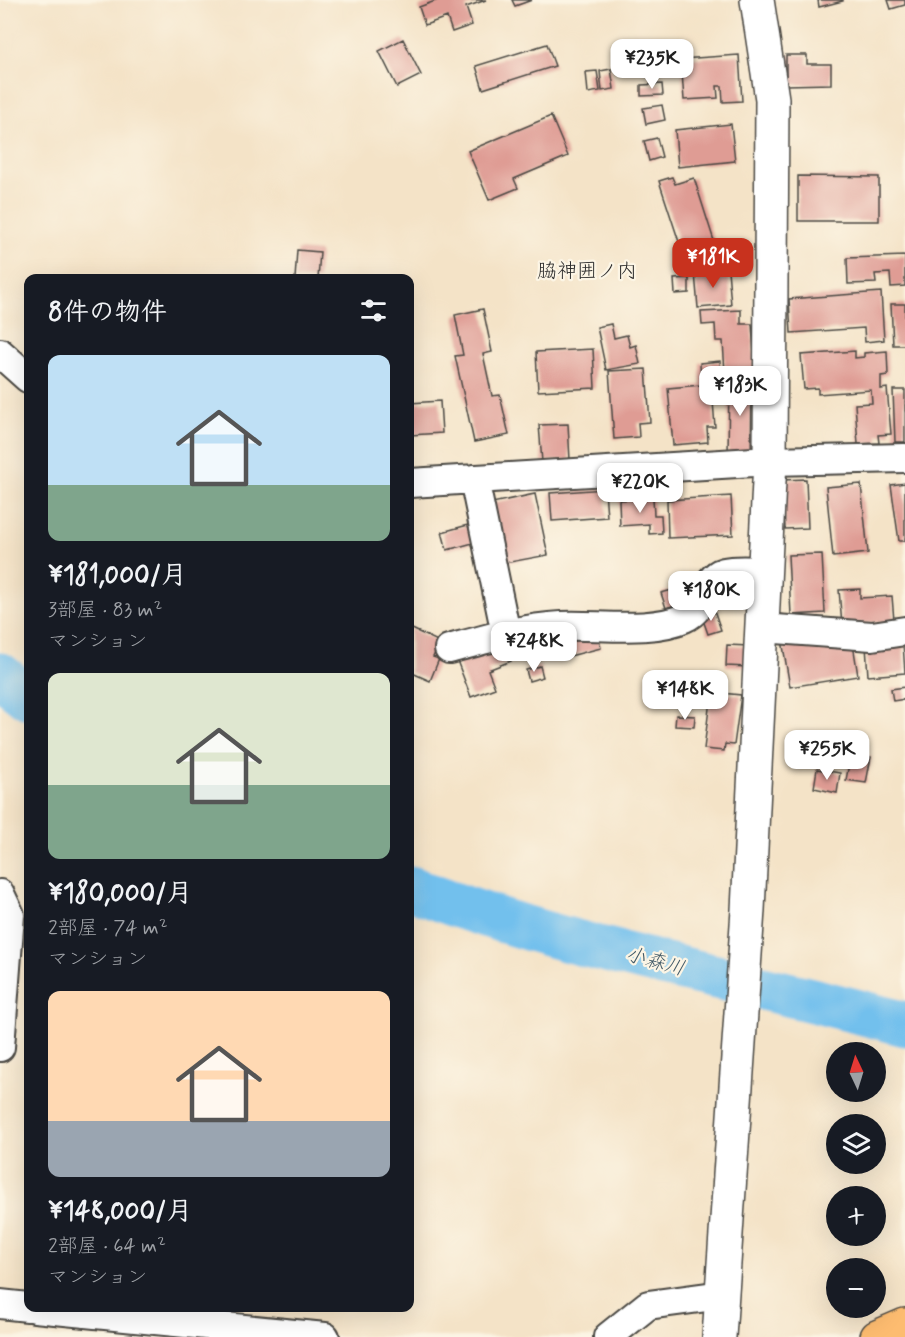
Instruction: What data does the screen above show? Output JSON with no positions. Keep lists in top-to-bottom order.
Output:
{
  "districts": ["脇神囲ノ内"],
  "water": ["小森川"],
  "north": "top",
  "page": {
    "price": [
      "¥235K",
      "¥181K",
      "¥183K",
      "¥220K",
      "¥180K",
      "¥248K",
      "¥148K",
      "¥255K"
    ],
    "heading": "8件の物件",
    "list": [
      {
        "name": "¥181,000/月",
        "note": "3部屋 · 83 m² · マンション"
      },
      {
        "name": "¥180,000/月",
        "note": "2部屋 · 74 m² · マンション"
      },
      {
        "name": "¥148,000/月",
        "note": "2部屋 · 64 m² · マンション"
      }
    ],
    "map_buttons": ["+", "−"]
  }
}
